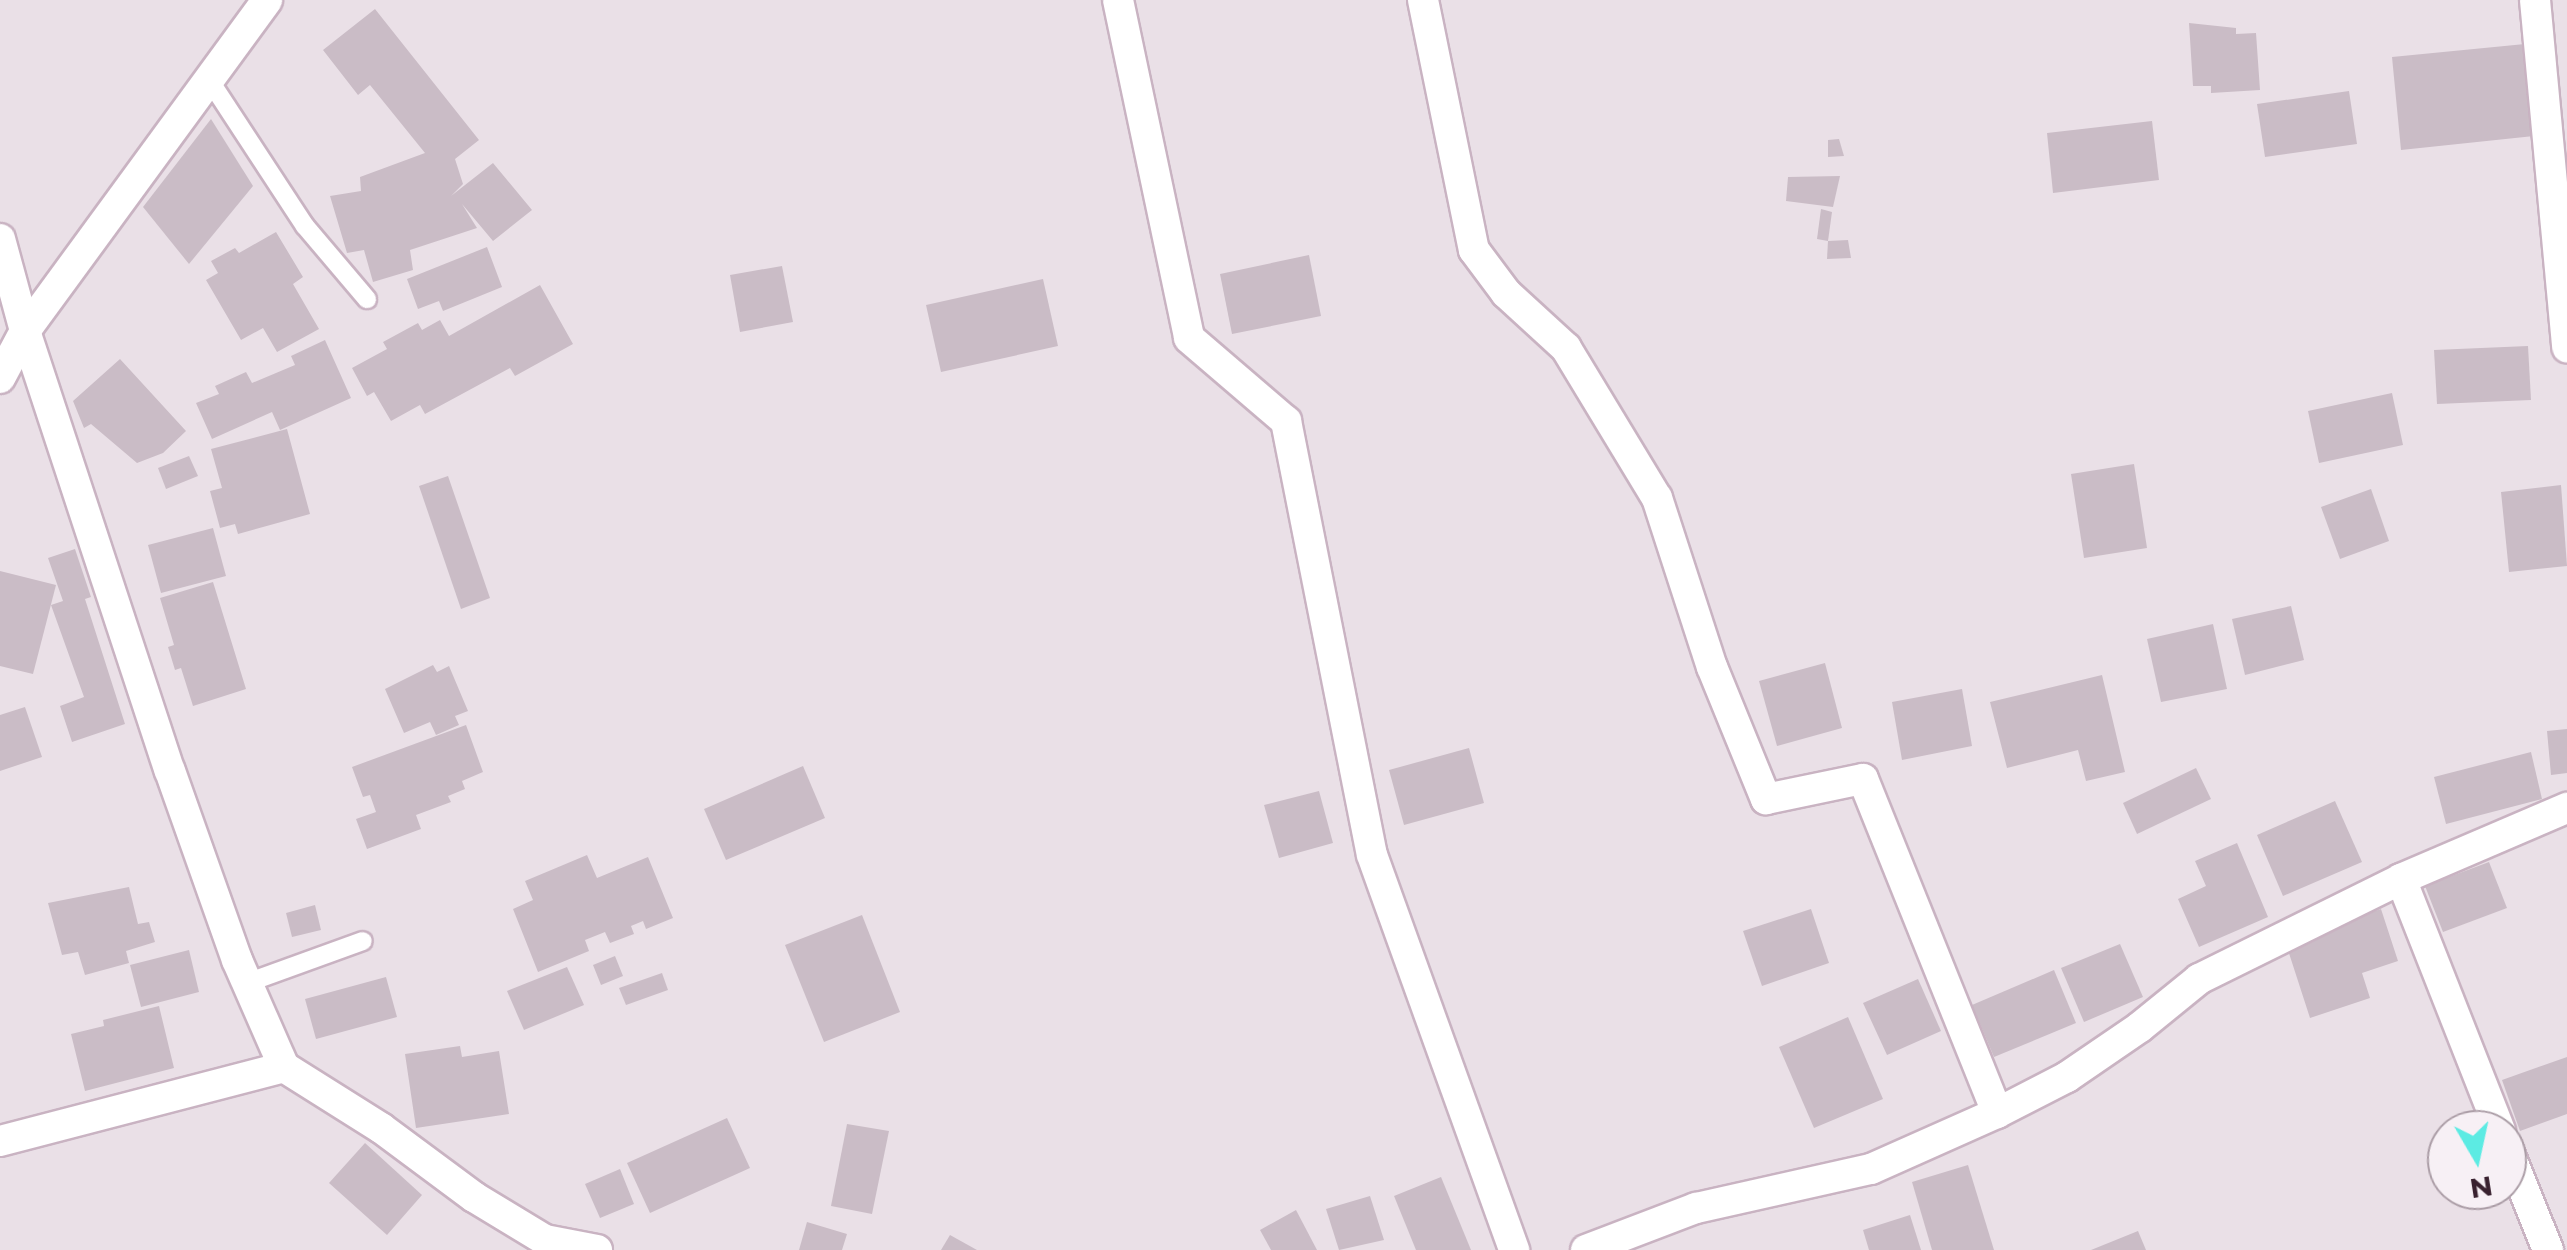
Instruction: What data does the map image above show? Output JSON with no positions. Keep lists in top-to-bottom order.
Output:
{
  "north": "bottom"
}
